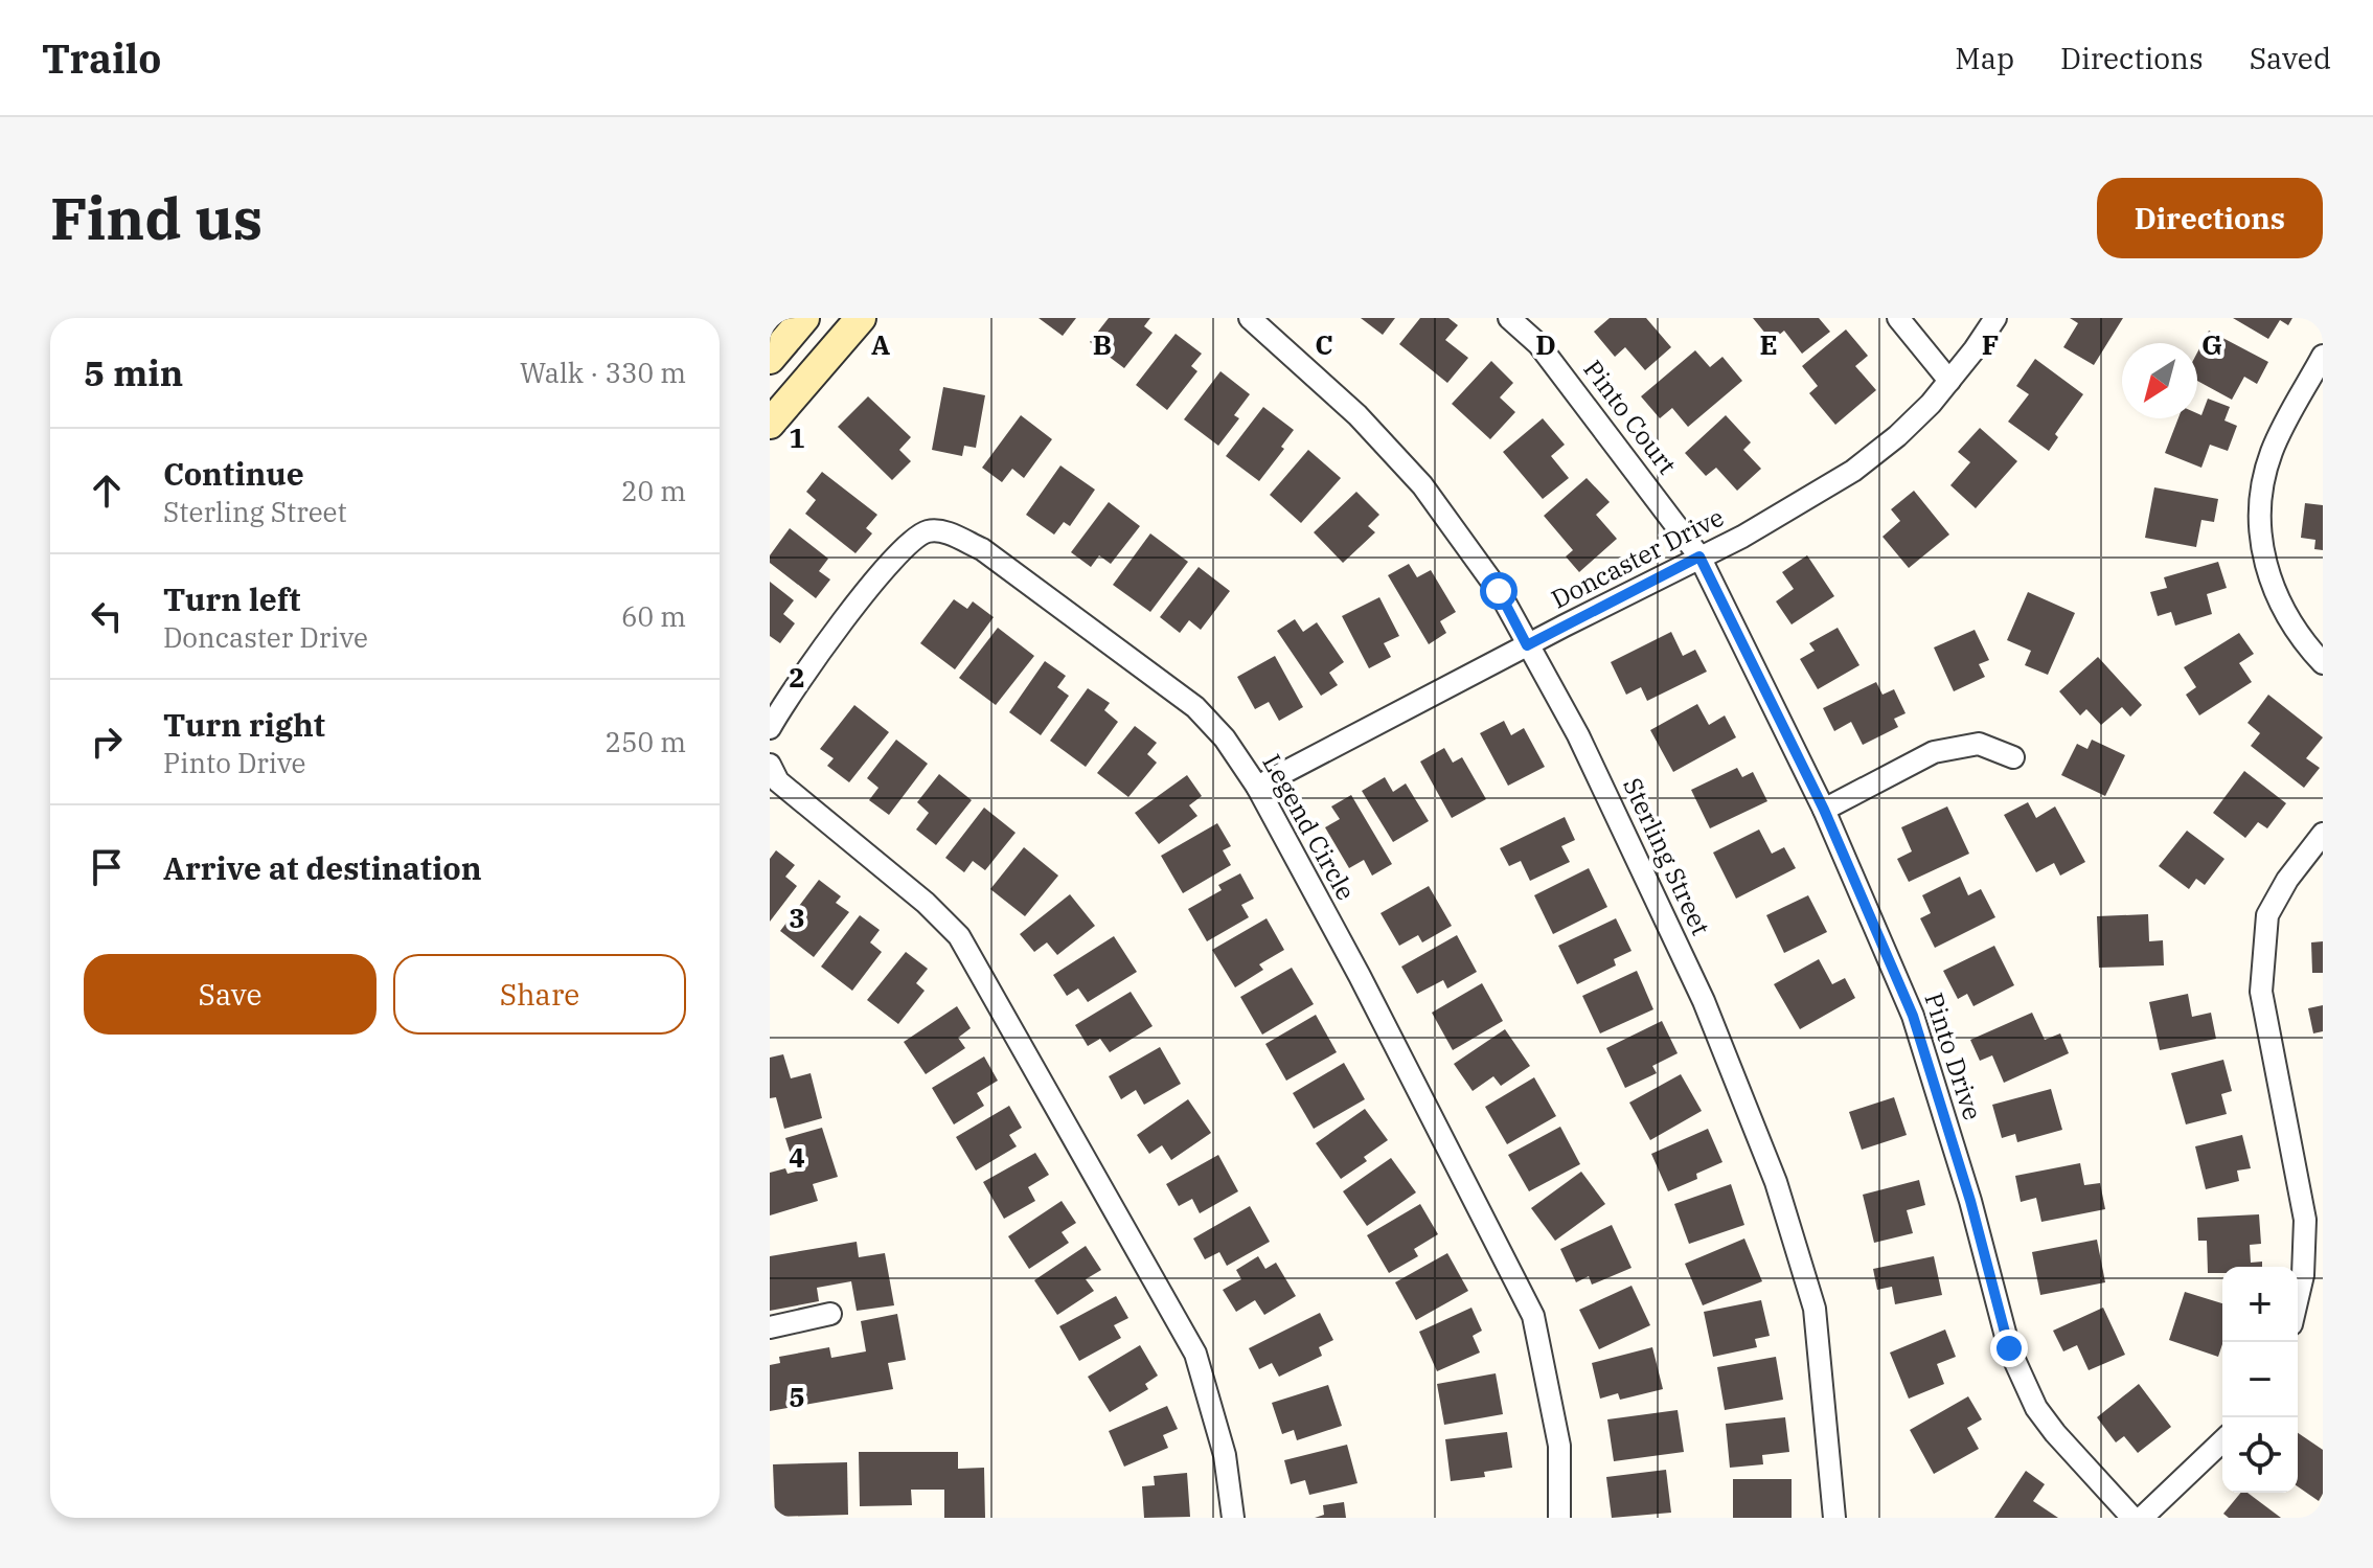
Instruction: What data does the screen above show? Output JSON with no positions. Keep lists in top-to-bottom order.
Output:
{
  "streets": {
    "street": [
      "Pinto Court",
      "Doncaster Drive",
      "Legend Circle",
      "Sterling Street",
      "Pinto Drive"
    ]
  },
  "crossings": [
    ["Pinto Court", "Doncaster Drive"],
    ["Pinto Court", "Pinto Drive"],
    ["Doncaster Drive", "Legend Circle"],
    ["Doncaster Drive", "Sterling Street"],
    ["Doncaster Drive", "Pinto Drive"]
  ],
  "north": "bottom left",
  "page": {
    "header": "Trailo",
    "nav": ["Map", "Directions", "Saved"],
    "buttons": [
      "Directions",
      ["Save", "Share"]
    ],
    "title": "Find us",
    "heading": ["5 min", "Walk · 330 m"],
    "list": [
      ["Continue", "Sterling Street", "20 m"],
      ["Turn left", "Doncaster Drive", "60 m"],
      ["Turn right", "Pinto Drive", "250 m"],
      "Arrive at destination"
    ],
    "map_buttons": ["+", "−"]
  },
  "grid": {
    "columns": [
      "A",
      "B",
      "C",
      "D",
      "E",
      "F",
      "G"
    ],
    "rows": [
      "1",
      "2",
      "3",
      "4",
      "5"
    ]
  }
}
